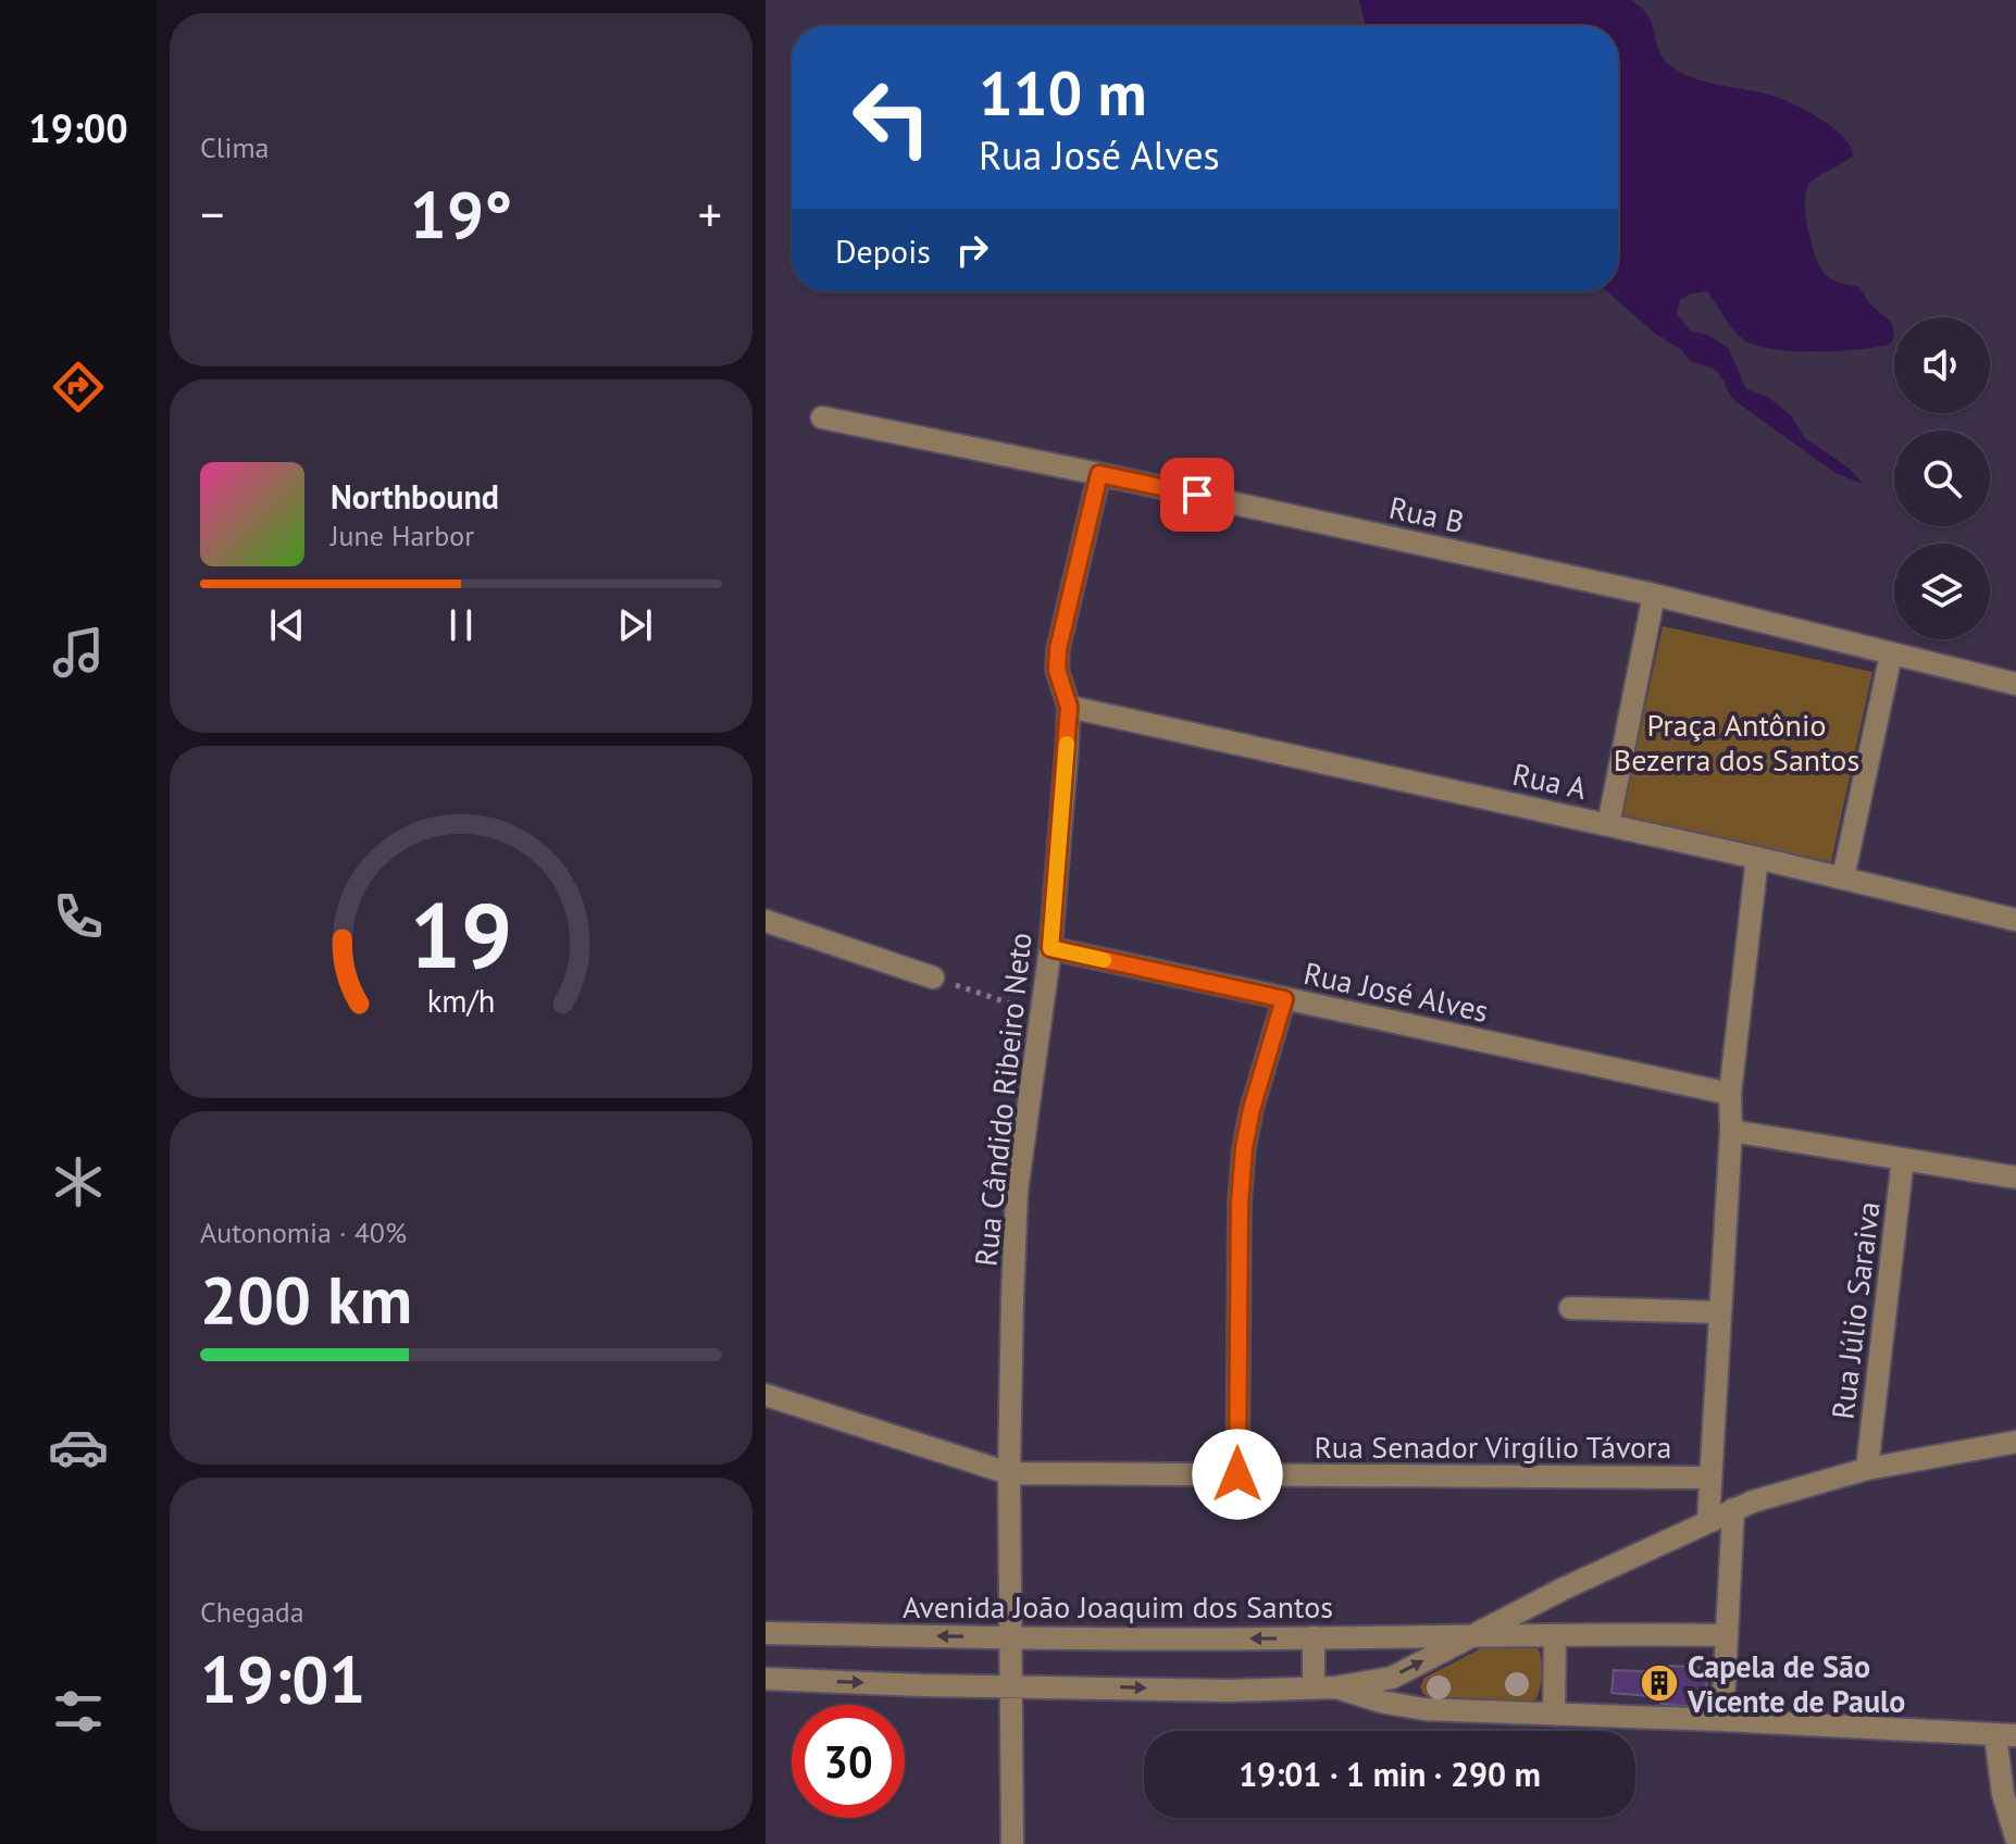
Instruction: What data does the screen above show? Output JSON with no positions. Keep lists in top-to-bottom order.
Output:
{
  "streets": {
    "street": [
      "Rua B",
      "Rua A",
      "Rua José Alves",
      "Rua Cândido Ribeiro Neto",
      "Rua Júlio Saraiva",
      "Rua Senador Virgílio Távora",
      "Avenida João Joaquim dos Santos"
    ]
  },
  "crossings": [
    ["Rua B", "Rua Cândido Ribeiro Neto"],
    ["Rua A", "Rua Cândido Ribeiro Neto"],
    ["Rua José Alves", "Rua Cândido Ribeiro Neto"],
    ["Rua Cândido Ribeiro Neto", "Rua Senador Virgílio Távora"],
    ["Rua Cândido Ribeiro Neto", "Avenida João Joaquim dos Santos"]
  ],
  "parks": ["Praça Antônio Bezerra dos Santos"],
  "places": {
    "building": ["Capela de São Vicente de Paulo"]
  },
  "page": {
    "tabs": "19:00",
    "tile": [
      "Clima",
      ["Autonomia · 40%", "200 km"],
      ["Chegada", "19:01"]
    ],
    "turn": ["110 m", "Rua José Alves"],
    "heat": ["−", "19°", "+"],
    "then": "Depois",
    "song": ["Northbound", "June Harbor"],
    "limit": "30",
    "trip": "19:01 · 1 min · 290 m",
    "gauge": ["19", "km/h"]
  }
}
